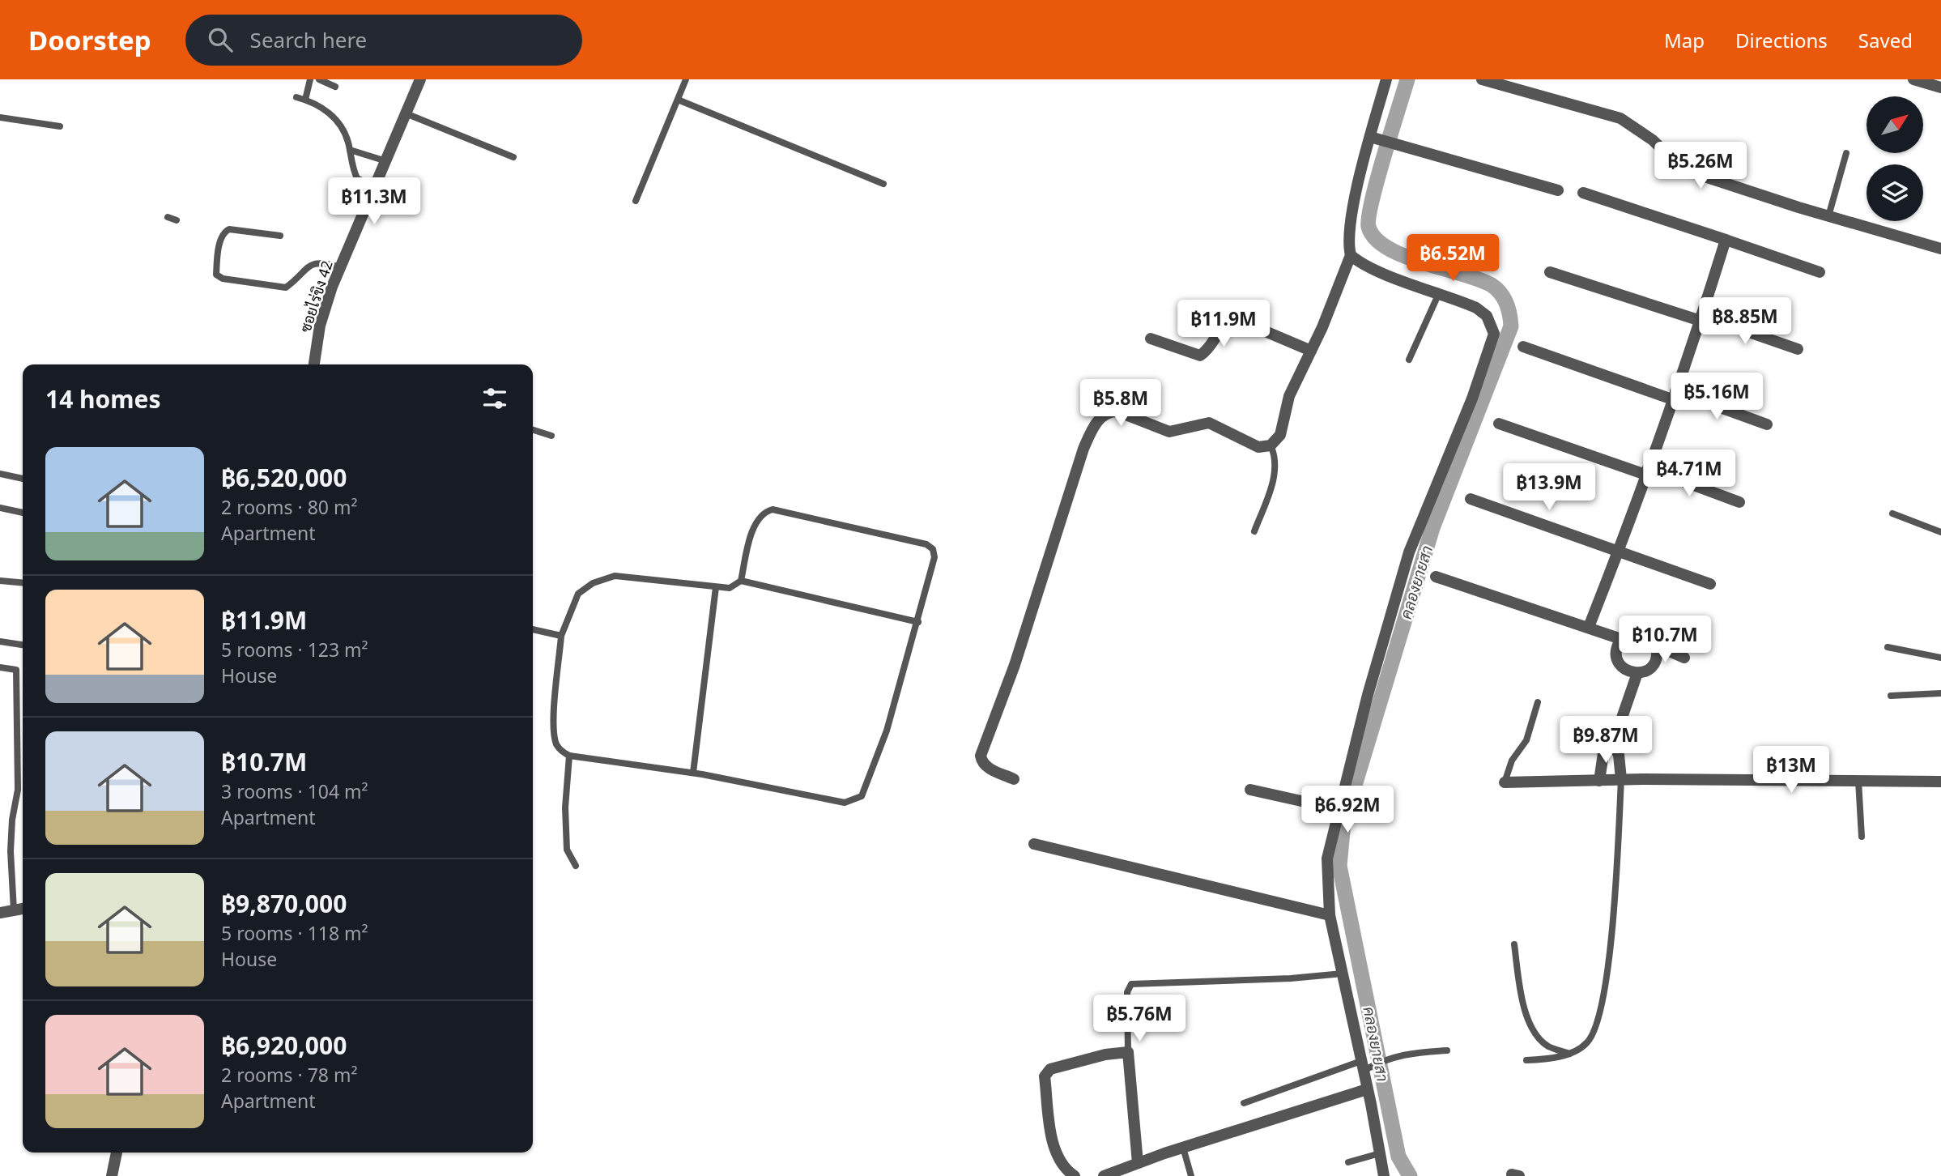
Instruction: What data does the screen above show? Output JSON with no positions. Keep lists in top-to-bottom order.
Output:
{
  "streets": {
    "street": ["ซอยไร่ขิง 42"]
  },
  "water": ["คลองยายสา"],
  "north": "top right",
  "page": {
    "header": "Doorstep",
    "search": "Search here",
    "nav": ["Map", "Directions", "Saved"],
    "price": [
      "฿5.26M",
      "฿11.3M",
      "฿6.52M",
      "฿8.85M",
      "฿11.9M",
      "฿5.16M",
      "฿5.8M",
      "฿4.71M",
      "฿13.9M",
      "฿10.7M",
      "฿9.87M",
      "฿13M",
      "฿6.92M",
      "฿5.76M"
    ],
    "heading": "14 homes",
    "list": [
      {
        "name": "฿6,520,000",
        "note": "2 rooms · 80 m² · Apartment"
      },
      {
        "name": "฿11.9M",
        "note": "5 rooms · 123 m² · House"
      },
      {
        "name": "฿10.7M",
        "note": "3 rooms · 104 m² · Apartment"
      },
      {
        "name": "฿9,870,000",
        "note": "5 rooms · 118 m² · House"
      },
      {
        "name": "฿6,920,000",
        "note": "2 rooms · 78 m² · Apartment"
      }
    ]
  }
}
